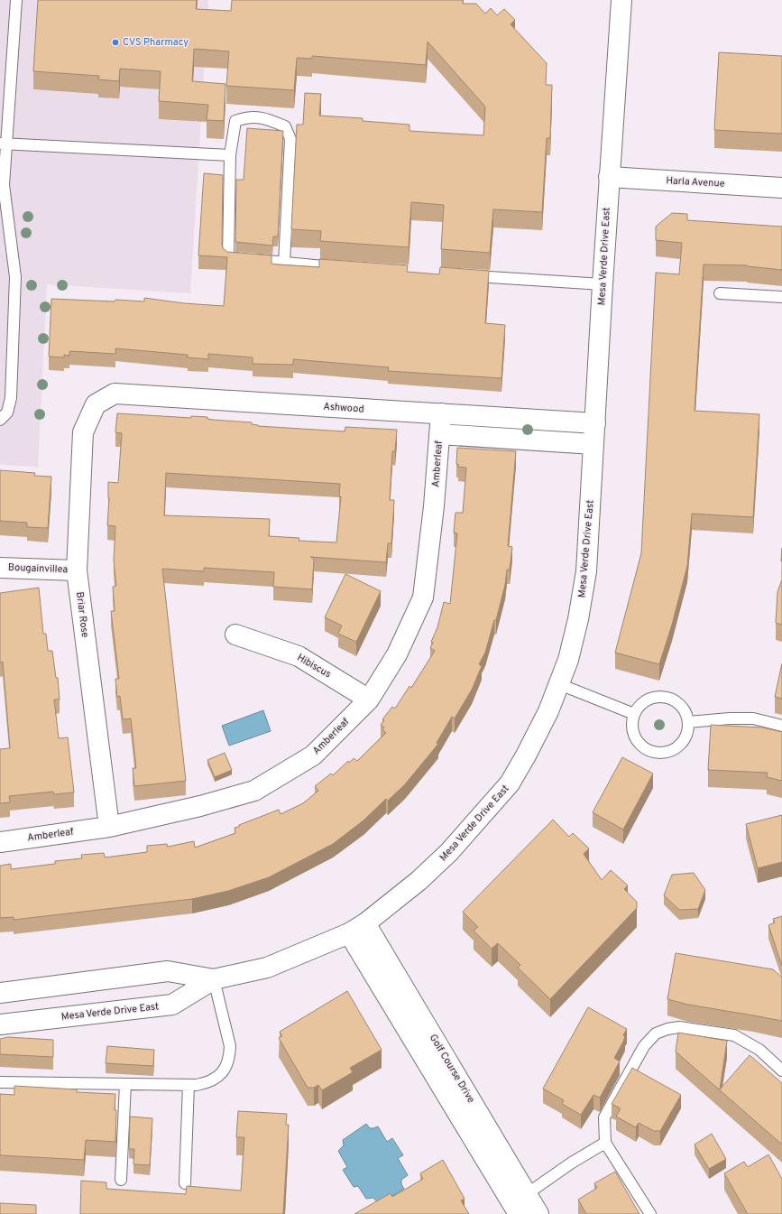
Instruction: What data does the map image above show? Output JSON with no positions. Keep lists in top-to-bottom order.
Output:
{
  "streets": {
    "street": [
      "Harla Avenue",
      "Mesa Verde Drive East",
      "Ashwood",
      "Amberleaf",
      "Bougainvillea",
      "Briar Rose",
      "Hibiscus",
      "Golf Course Drive"
    ]
  },
  "crossings": [
    ["Harla Avenue", "Mesa Verde Drive East"],
    ["Mesa Verde Drive East", "Ashwood"],
    ["Mesa Verde Drive East", "Amberleaf"],
    ["Mesa Verde Drive East", "Golf Course Drive"],
    ["Ashwood", "Amberleaf"],
    ["Ashwood", "Briar Rose"],
    ["Amberleaf", "Briar Rose"],
    ["Amberleaf", "Hibiscus"],
    ["Bougainvillea", "Briar Rose"]
  ],
  "places": ["CVS Pharmacy"]
}
